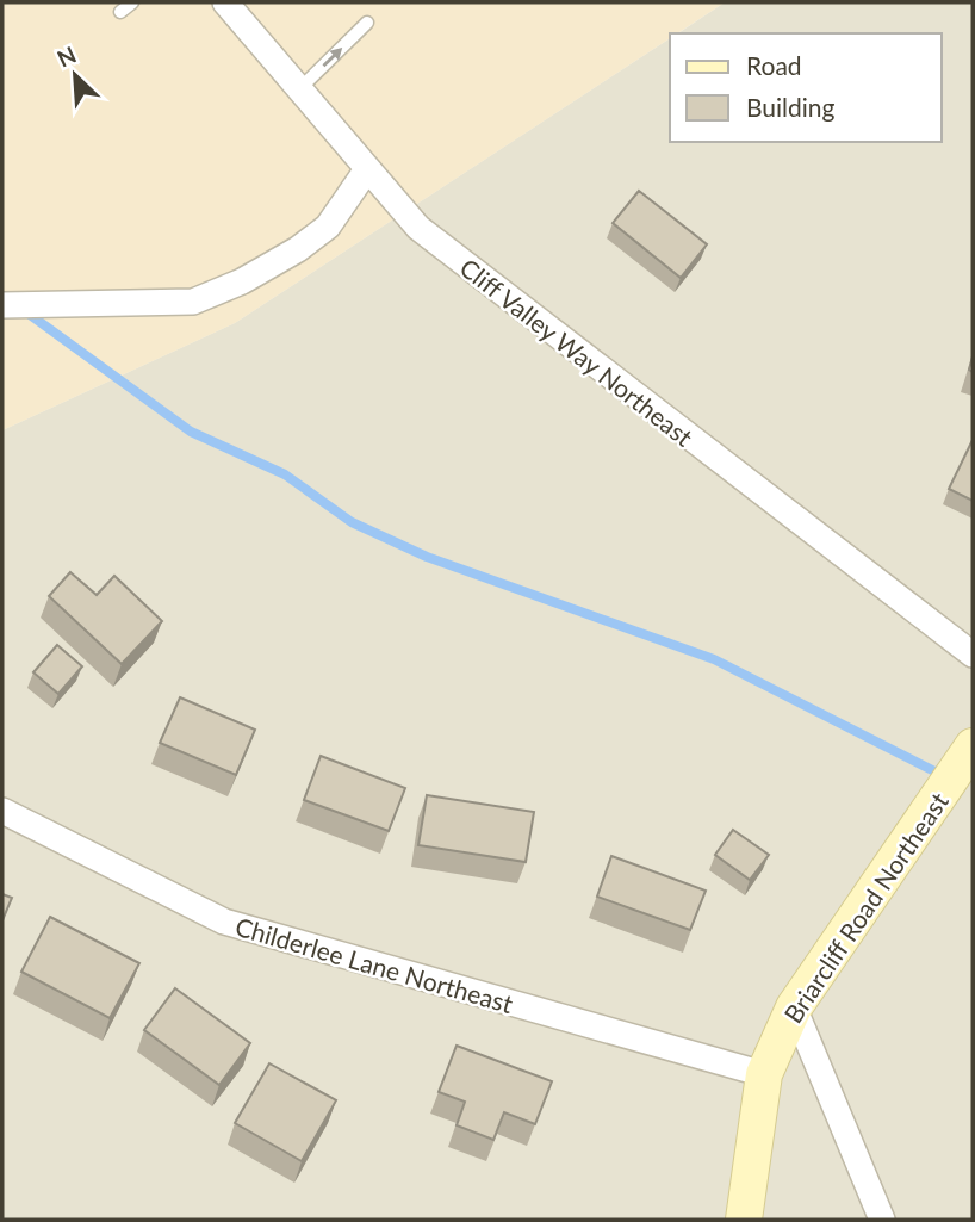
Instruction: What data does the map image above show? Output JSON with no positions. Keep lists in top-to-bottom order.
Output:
{
  "streets": {
    "main road": ["Briarcliff Road Northeast"],
    "street": ["Cliff Valley Way Northeast", "Childerlee Lane Northeast"]
  },
  "crossings": [
    ["Briarcliff Road Northeast", "Childerlee Lane Northeast"]
  ],
  "legend": ["Road", "Building"],
  "north": "top left"
}
